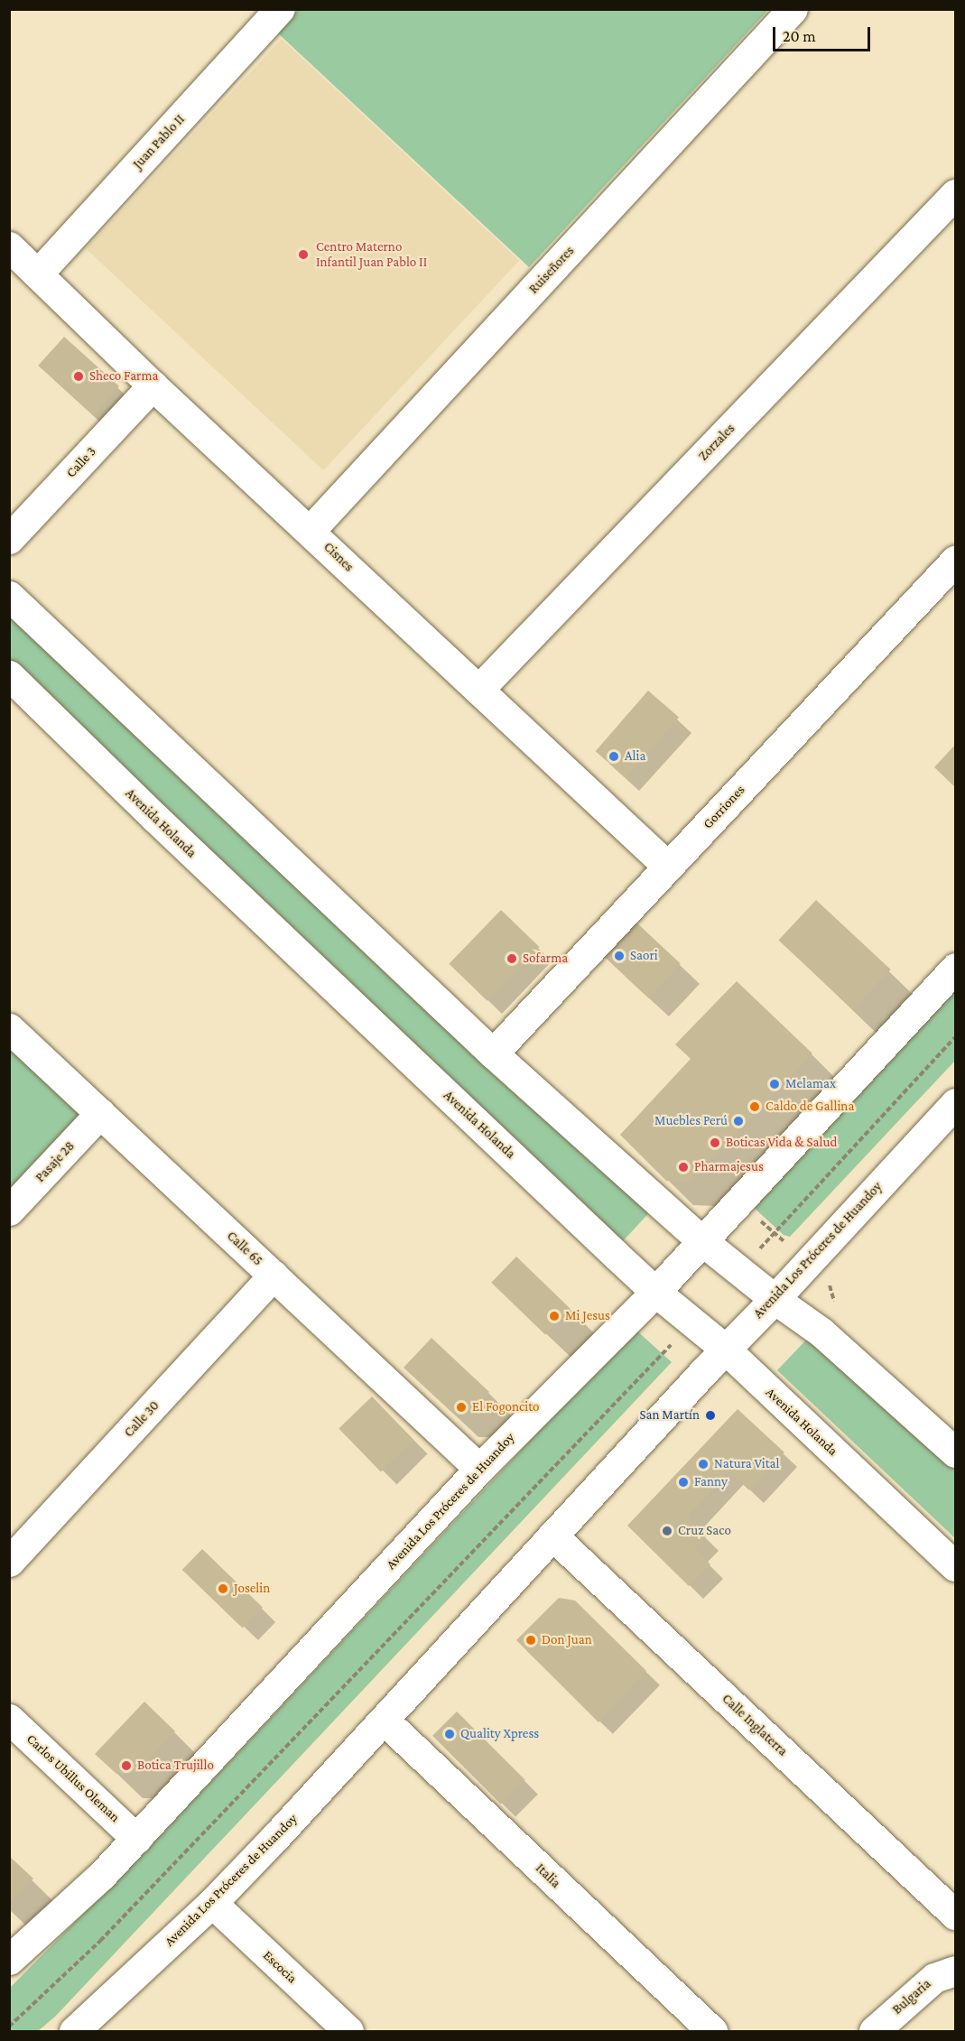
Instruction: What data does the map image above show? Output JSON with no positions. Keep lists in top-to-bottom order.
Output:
{
  "streets": {
    "street": [
      "Juan Pablo II",
      "Ruiseñores",
      "Zorzales",
      "Calle 3",
      "Cisnes",
      "Gorriones",
      "Avenida Holanda",
      "Pasaje 28",
      "Calle 65",
      "Avenida Los Próceres de Huandoy",
      "Calle 30",
      "Calle Inglaterra",
      "Carlos Ubillus Oleman",
      "Italia",
      "Escocia",
      "Bulgaria"
    ]
  },
  "crossings": [
    ["Juan Pablo II", "Cisnes"],
    ["Ruiseñores", "Cisnes"],
    ["Zorzales", "Cisnes"],
    ["Calle 3", "Cisnes"],
    ["Cisnes", "Gorriones"],
    ["Avenida Holanda", "Avenida Los Próceres de Huandoy"],
    ["Pasaje 28", "Calle 65"],
    ["Calle 65", "Avenida Los Próceres de Huandoy"],
    ["Calle 65", "Calle 30"],
    ["Avenida Los Próceres de Huandoy", "Calle Inglaterra"],
    ["Avenida Los Próceres de Huandoy", "Carlos Ubillus Oleman"],
    ["Avenida Los Próceres de Huandoy", "Italia"],
    ["Avenida Los Próceres de Huandoy", "Escocia"]
  ],
  "places": [
    "Centro Materno Infantil Juan Pablo II",
    "Sheco Farma",
    "Alia",
    "Saori",
    "Sofarma",
    "Melamax",
    "Caldo de Gallina",
    "Muebles Perú",
    "Boticas Vida & Salud",
    "Pharmajesus",
    "Mi Jesus",
    "El Fogoncito",
    "San Martín",
    "Natura Vital",
    "Fanny",
    "Cruz Saco",
    "Joselin",
    "Don Juan",
    "Quality Xpress",
    "Botica Trujillo"
  ],
  "scale_bar": "20 m"
}
